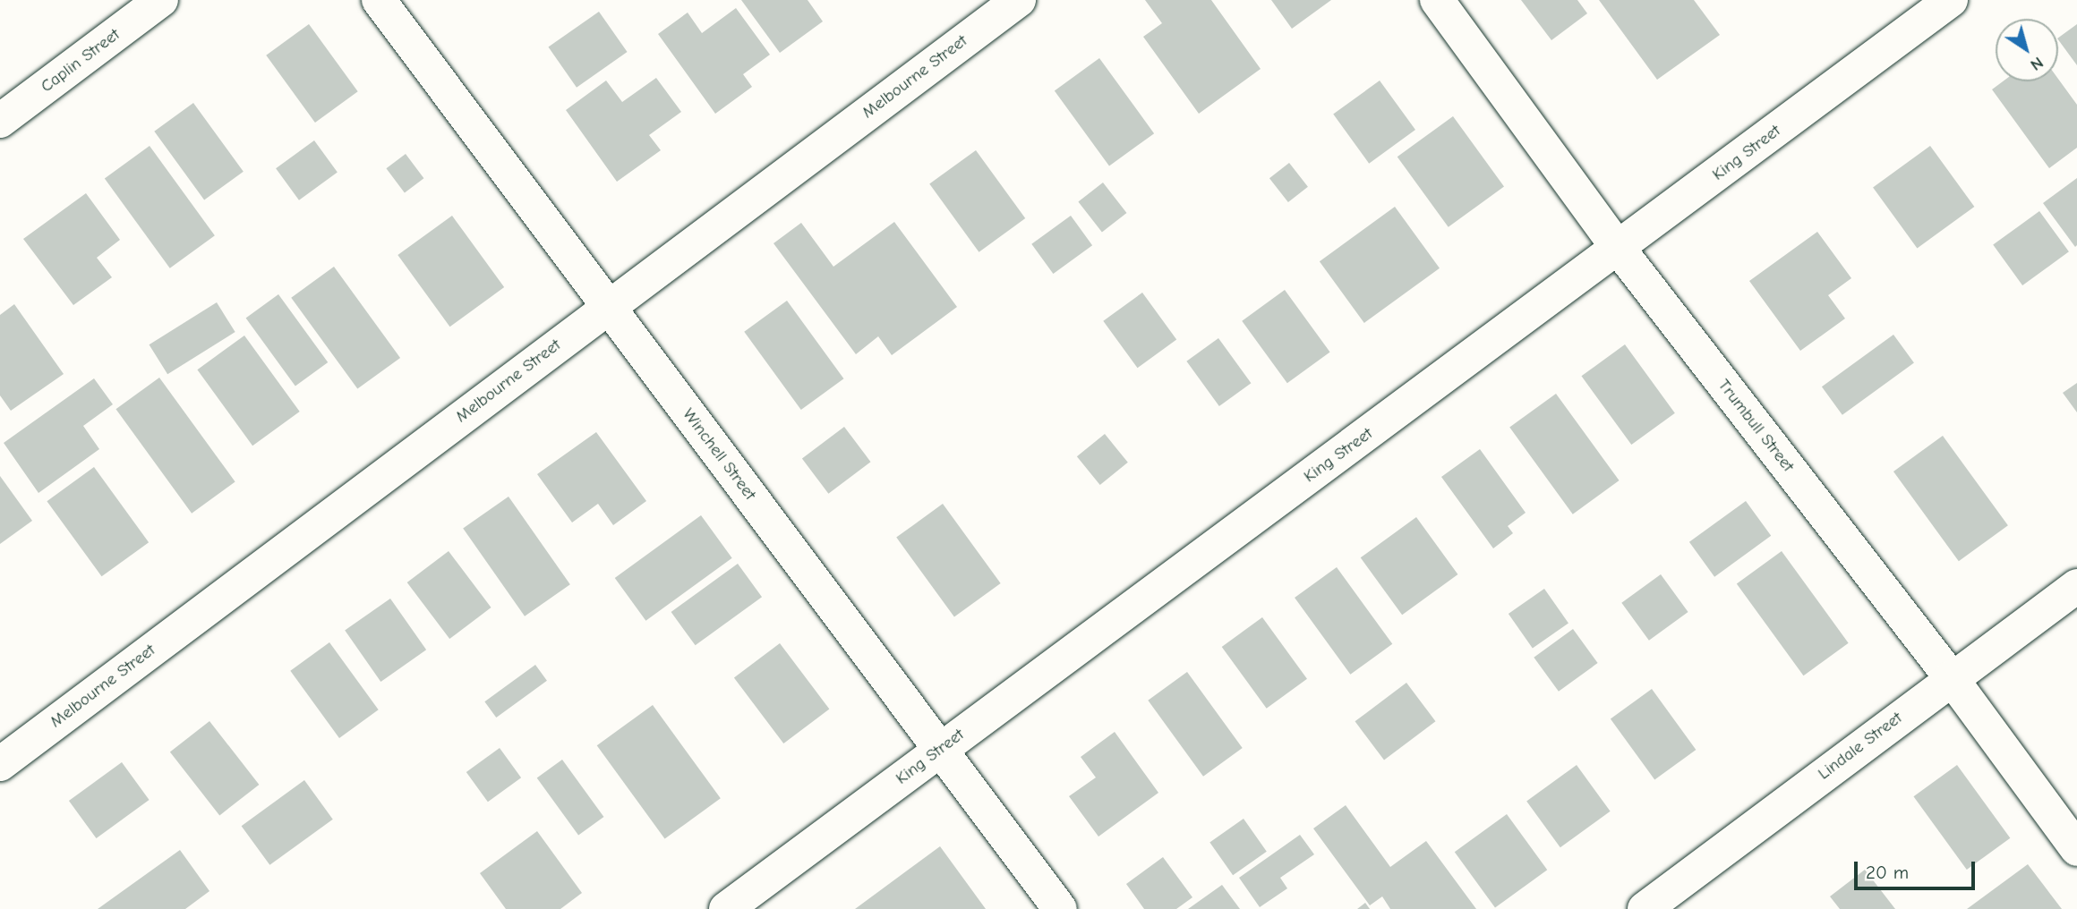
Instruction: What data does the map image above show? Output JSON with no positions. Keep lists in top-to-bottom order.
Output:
{
  "streets": {
    "street": [
      "Caplin Street",
      "Melbourne Street",
      "King Street",
      "Trumbull Street",
      "Winchell Street",
      "Lindale Street"
    ]
  },
  "crossings": [
    ["Melbourne Street", "Winchell Street"],
    ["King Street", "Trumbull Street"],
    ["King Street", "Winchell Street"],
    ["Trumbull Street", "Lindale Street"]
  ],
  "scale_bar": "20 m",
  "north": "bottom right"
}
